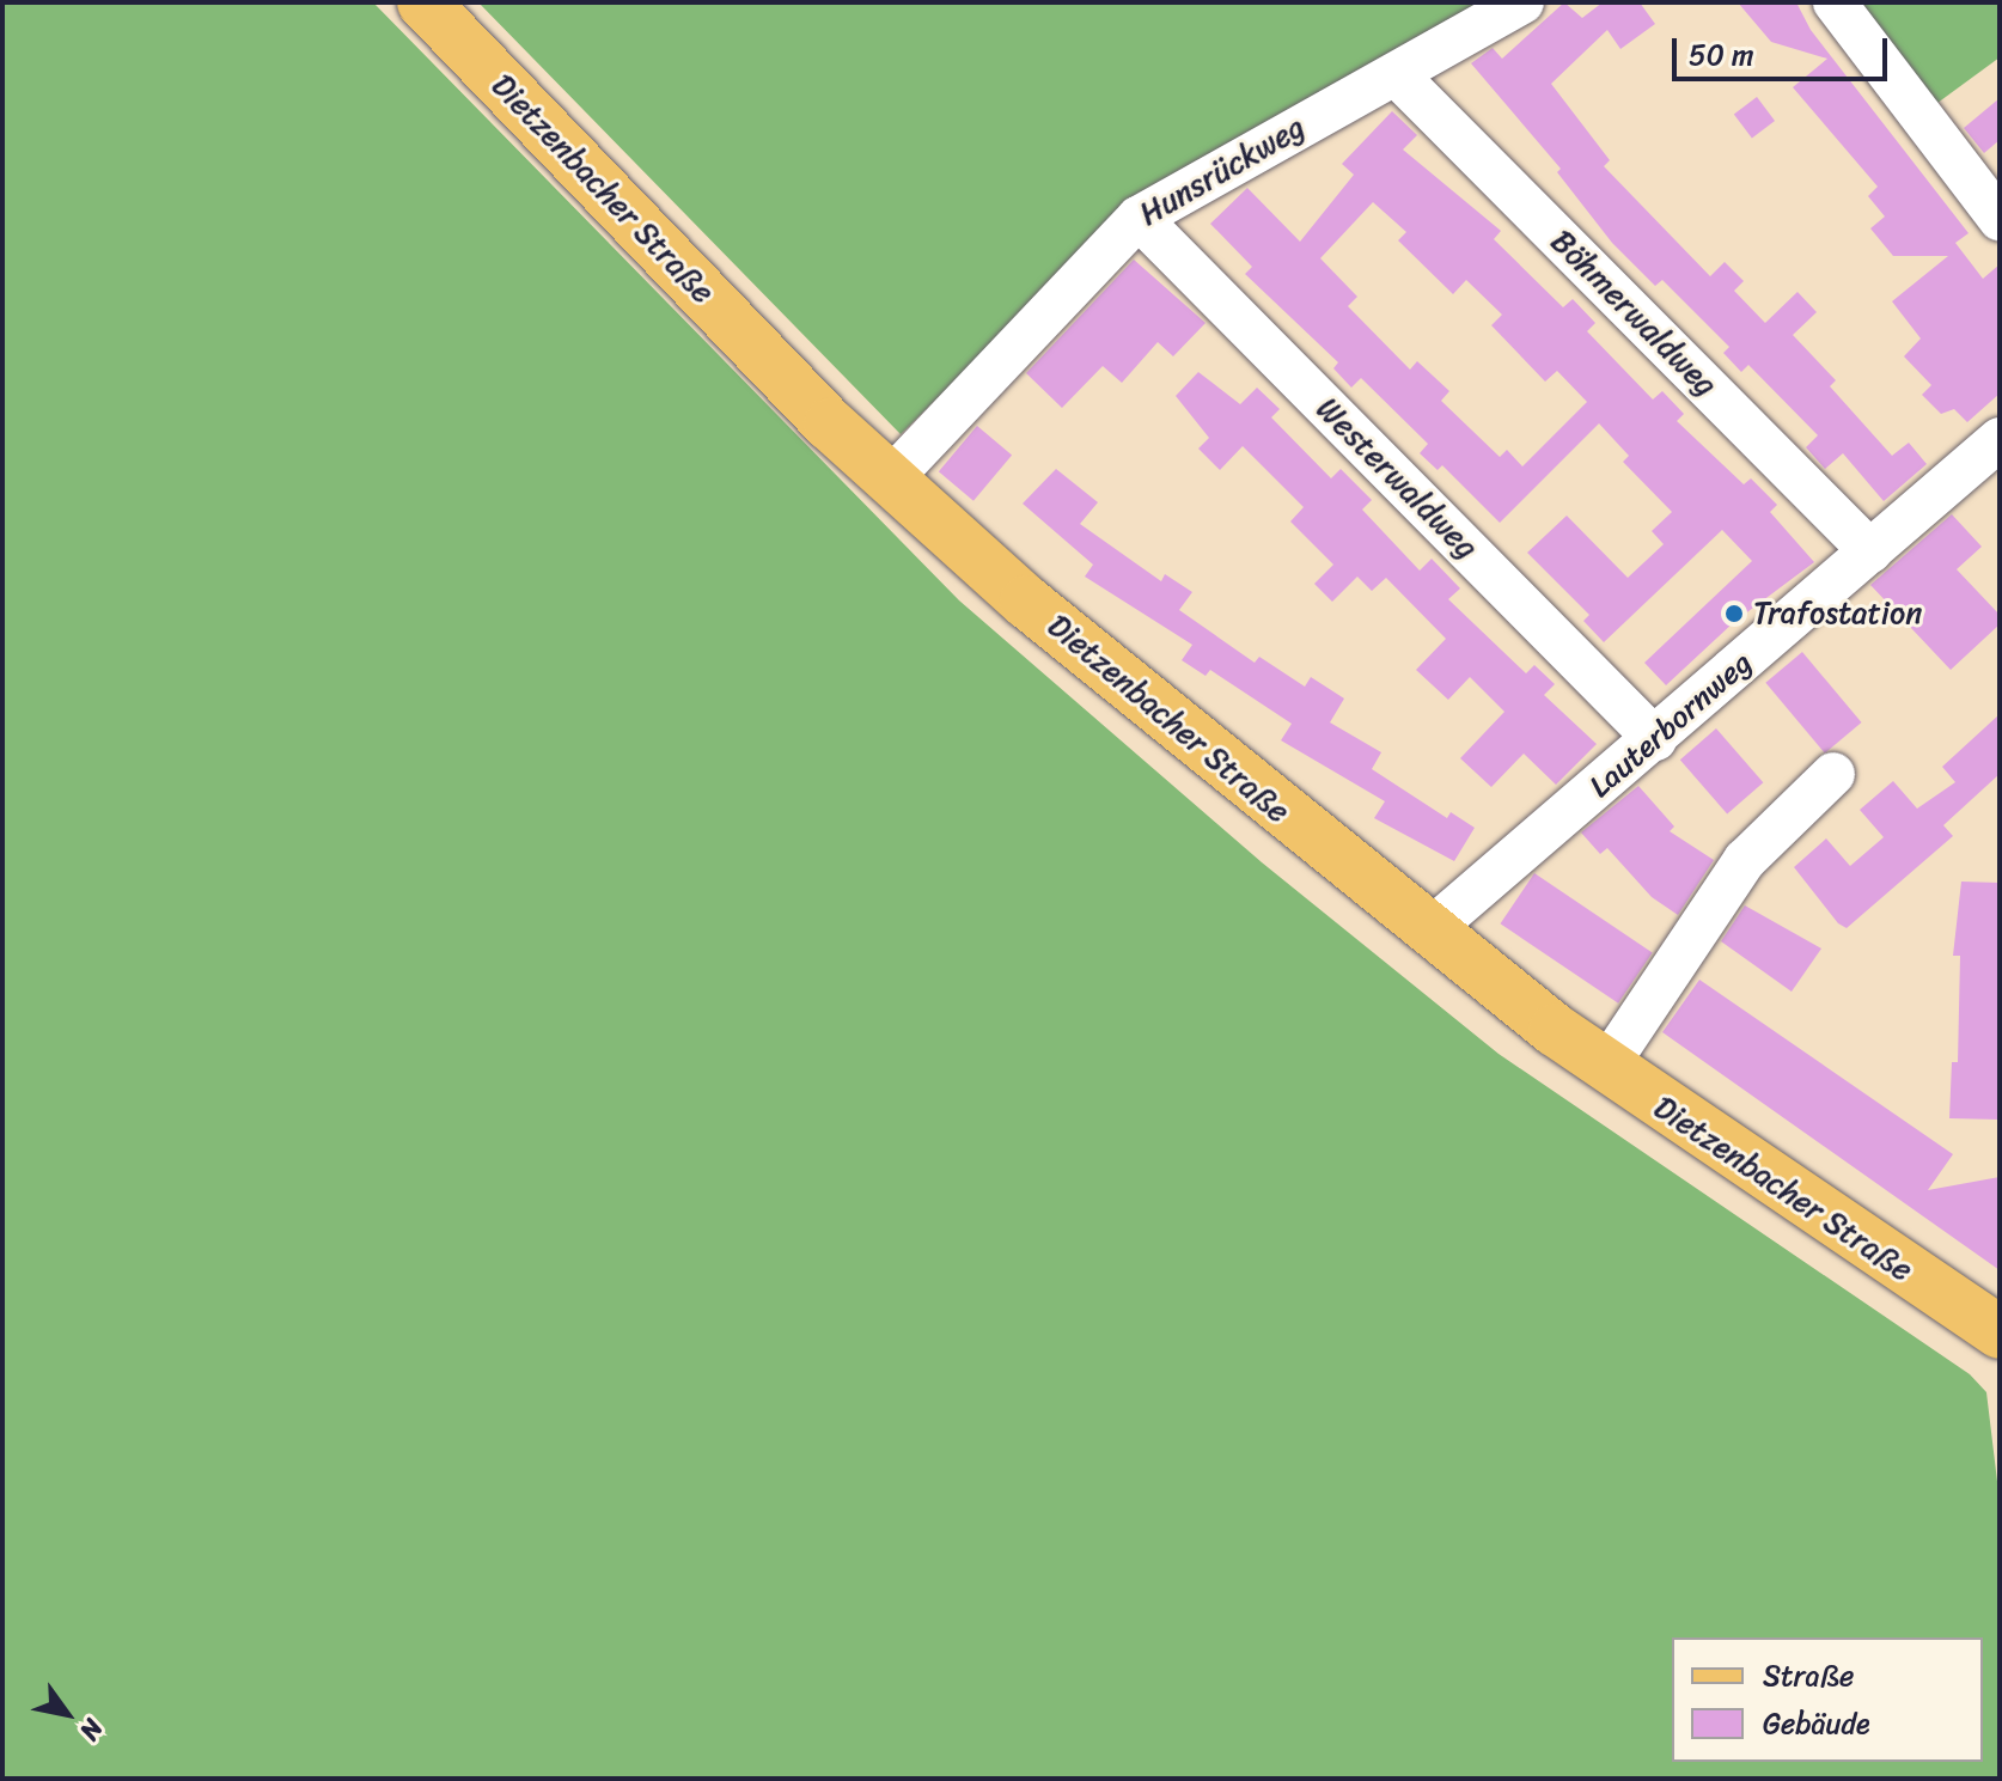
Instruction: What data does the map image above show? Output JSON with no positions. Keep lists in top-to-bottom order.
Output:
{
  "streets": {
    "main road": ["Dietzenbacher Straße"],
    "street": [
      "Hunsrückweg",
      "Böhmerwaldweg",
      "Westerwaldweg",
      "Lauterbornweg"
    ]
  },
  "crossings": [
    ["Hunsrückweg", "Dietzenbacher Straße"],
    ["Hunsrückweg", "Böhmerwaldweg"],
    ["Hunsrückweg", "Westerwaldweg"],
    ["Dietzenbacher Straße", "Lauterbornweg"],
    ["Böhmerwaldweg", "Lauterbornweg"],
    ["Westerwaldweg", "Lauterbornweg"]
  ],
  "places": ["Trafostation"],
  "legend": ["Straße", "Gebäude"],
  "scale_bar": "50 m",
  "north": "bottom right"
}
